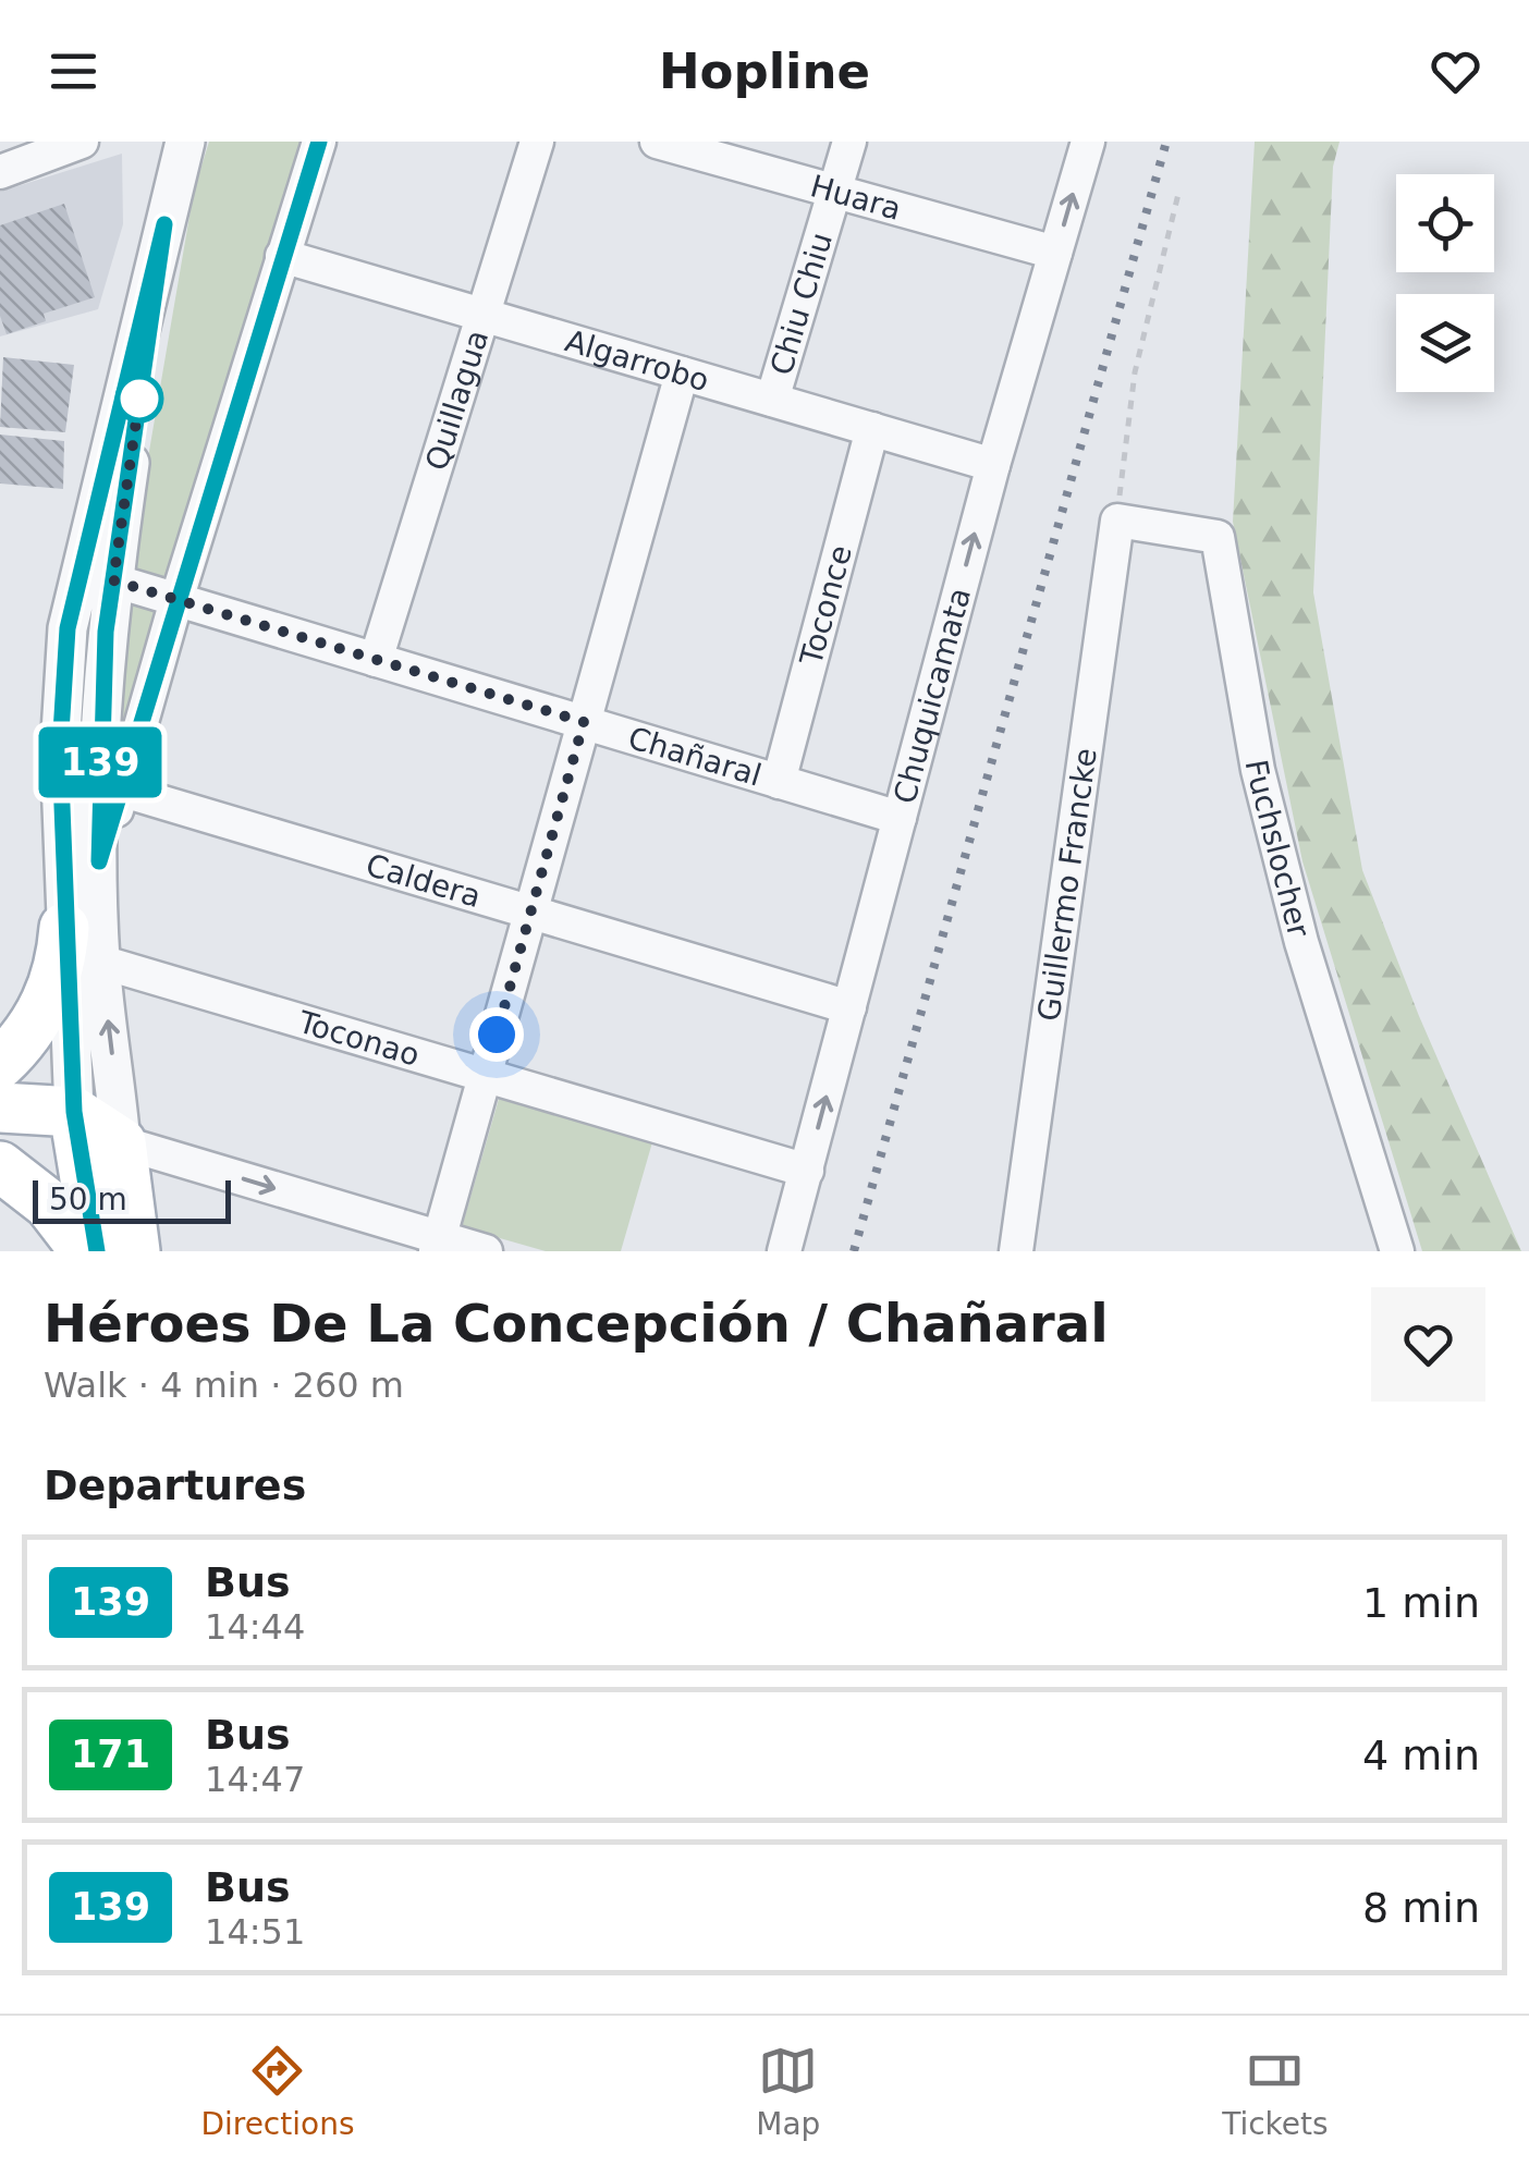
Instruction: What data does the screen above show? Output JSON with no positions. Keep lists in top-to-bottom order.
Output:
{
  "streets": {
    "street": [
      "Huara",
      "Chiu Chiu",
      "Algarrobo",
      "Quillagua",
      "Toconce",
      "Chuquicamata",
      "Chañaral",
      "Fuchslocher",
      "Caldera",
      "Guillermo Francke",
      "Toconao"
    ]
  },
  "crossings": [
    ["Huara", "Chiu Chiu"],
    ["Huara", "Chuquicamata"],
    ["Chiu Chiu", "Algarrobo"],
    ["Algarrobo", "Quillagua"],
    ["Algarrobo", "Toconce"],
    ["Algarrobo", "Chuquicamata"],
    ["Quillagua", "Chañaral"],
    ["Toconce", "Chañaral"],
    ["Chuquicamata", "Chañaral"],
    ["Chuquicamata", "Caldera"],
    ["Chuquicamata", "Toconao"],
    ["Fuchslocher", "Guillermo Francke"]
  ],
  "one_way": ["Chuquicamata"],
  "lines": ["bus line 139"],
  "scale_bar": "50 m",
  "page": {
    "header": "Hopline",
    "on_map": "139",
    "scale": "50 m",
    "heading": [
      ["Héroes De La Concepción / Chañaral", "Walk · 4 min · 260 m"],
      "Departures"
    ],
    "list": [
      {
        "mark": "139",
        "name": "Bus",
        "note": "14:44",
        "value": "1 min"
      },
      {
        "mark": "171",
        "name": "Bus",
        "note": "14:47",
        "value": "4 min"
      },
      {
        "mark": "139",
        "name": "Bus",
        "note": "14:51",
        "value": "8 min"
      }
    ],
    "tabs": ["Directions", "Map", "Tickets"]
  }
}
